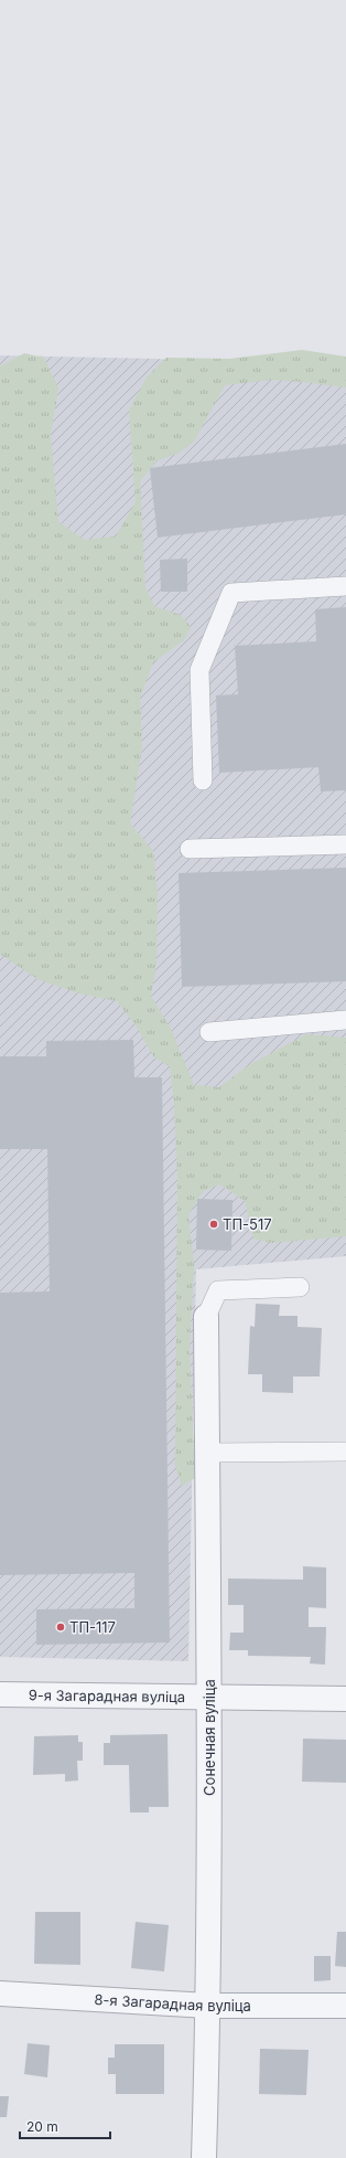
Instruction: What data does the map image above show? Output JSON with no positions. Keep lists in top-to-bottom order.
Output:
{
  "streets": {
    "street": ["9-я Загарадная вуліца", "Сонечная вуліца", "8-я Загарадная вуліца"]
  },
  "crossings": [
    ["9-я Загарадная вуліца", "Сонечная вуліца"],
    ["Сонечная вуліца", "8-я Загарадная вуліца"]
  ],
  "places": ["ТП-517", "ТП-117"],
  "scale_bar": "20 m"
}
